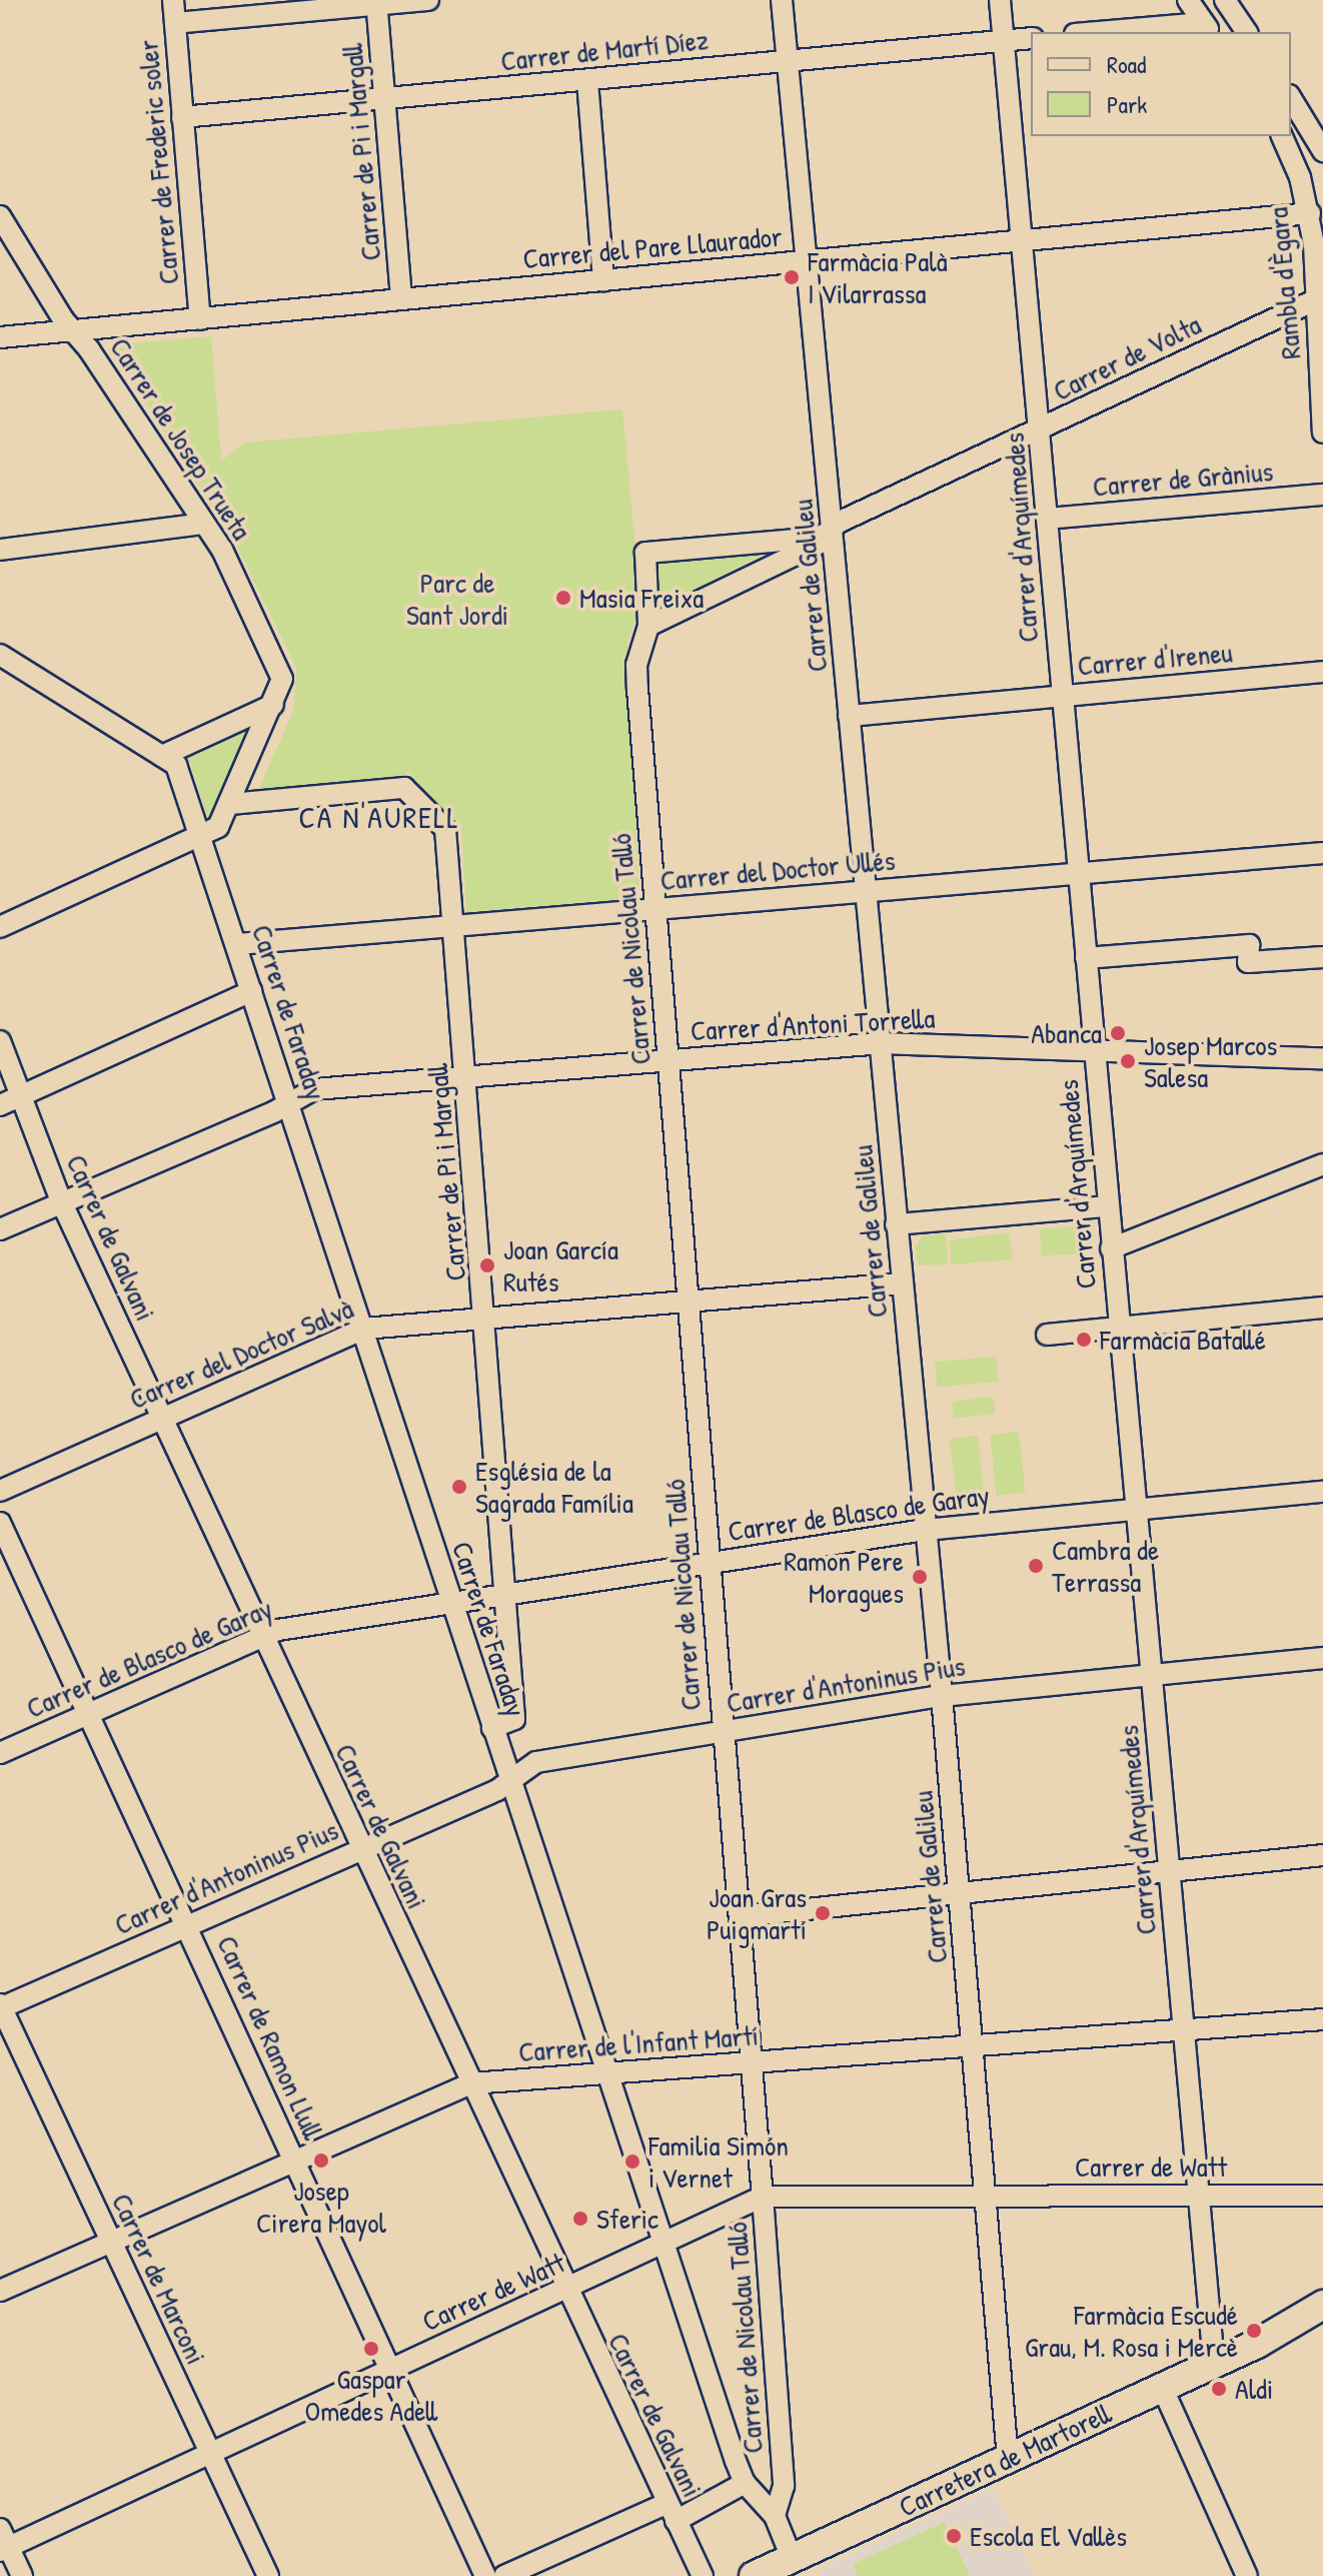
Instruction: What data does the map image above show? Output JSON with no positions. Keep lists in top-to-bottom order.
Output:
{
  "streets": {
    "main road": ["Carretera de Martorell"],
    "street": [
      "Carrer de Martí Díez",
      "Carrer de Pi i Margall",
      "Carrer de Frederic soler",
      "Carrer del Pare Llaurador",
      "Rambla d'Ègara",
      "Carrer de Volta",
      "Carrer de Josep Trueta",
      "Carrer de Grànius",
      "Carrer d'Arquímedes",
      "Carrer de Galileu",
      "Carrer d'Ireneu",
      "Carrer del Doctor Ullés",
      "Carrer de Nicolau Talló",
      "Carrer de Faraday",
      "Carrer d'Antoni Torrella",
      "Carrer de Galvani",
      "Carrer del Doctor Salvà",
      "Carrer de Blasco de Garay",
      "Carrer d'Antoninus Pius",
      "Carrer de Ramon Llull",
      "Carrer de l'Infant Martí",
      "Carrer de Watt",
      "Carrer de Marconi"
    ]
  },
  "crossings": [
    ["Carrer de Martí Díez", "Carrer de Pi i Margall"],
    ["Carrer de Martí Díez", "Carrer de Frederic soler"],
    ["Carrer de Martí Díez", "Carrer d'Arquímedes"],
    ["Carrer de Martí Díez", "Carrer de Galileu"],
    ["Carrer de Pi i Margall", "Carrer del Pare Llaurador"],
    ["Carrer de Pi i Margall", "Carrer de Josep Trueta"],
    ["Carrer de Pi i Margall", "Carrer del Doctor Ullés"],
    ["Carrer de Pi i Margall", "Carrer de Faraday"],
    ["Carrer de Pi i Margall", "Carrer d'Antoni Torrella"],
    ["Carrer de Pi i Margall", "Carrer del Doctor Salvà"],
    ["Carrer de Pi i Margall", "Carrer de Blasco de Garay"],
    ["Carrer de Frederic soler", "Carrer del Pare Llaurador"],
    ["Carrer del Pare Llaurador", "Rambla d'Ègara"],
    ["Carrer del Pare Llaurador", "Carrer de Josep Trueta"],
    ["Carrer del Pare Llaurador", "Carrer d'Arquímedes"],
    ["Carrer del Pare Llaurador", "Carrer de Galileu"],
    ["Rambla d'Ègara", "Carrer de Volta"],
    ["Carrer de Volta", "Carrer d'Arquímedes"],
    ["Carrer de Volta", "Carrer de Galileu"],
    ["Carrer de Volta", "Carrer de Nicolau Talló"],
    ["Carrer de Josep Trueta", "Carrer de Faraday"],
    ["Carrer de Grànius", "Carrer d'Arquímedes"],
    ["Carrer d'Arquímedes", "Carrer d'Ireneu"],
    ["Carrer d'Arquímedes", "Carrer del Doctor Ullés"],
    ["Carrer d'Arquímedes", "Carrer d'Antoni Torrella"],
    ["Carrer d'Arquímedes", "Carrer de Blasco de Garay"],
    ["Carrer d'Arquímedes", "Carrer d'Antoninus Pius"],
    ["Carrer d'Arquímedes", "Carrer de l'Infant Martí"],
    ["Carrer d'Arquímedes", "Carrer de Watt"],
    ["Carrer d'Arquímedes", "Carretera de Martorell"],
    ["Carrer de Galileu", "Carrer d'Ireneu"],
    ["Carrer de Galileu", "Carrer del Doctor Ullés"],
    ["Carrer de Galileu", "Carrer de Nicolau Talló"],
    ["Carrer de Galileu", "Carrer d'Antoni Torrella"],
    ["Carrer de Galileu", "Carrer del Doctor Salvà"],
    ["Carrer de Galileu", "Carrer de Blasco de Garay"],
    ["Carrer de Galileu", "Carrer d'Antoninus Pius"],
    ["Carrer de Galileu", "Carrer de l'Infant Martí"],
    ["Carrer de Galileu", "Carrer de Watt"],
    ["Carrer de Galileu", "Carretera de Martorell"],
    ["Carrer del Doctor Ullés", "Carrer de Nicolau Talló"],
    ["Carrer del Doctor Ullés", "Carrer de Faraday"],
    ["Carrer de Nicolau Talló", "Carrer de Faraday"],
    ["Carrer de Nicolau Talló", "Carrer d'Antoni Torrella"],
    ["Carrer de Nicolau Talló", "Carrer del Doctor Salvà"],
    ["Carrer de Nicolau Talló", "Carrer de Blasco de Garay"],
    ["Carrer de Nicolau Talló", "Carrer d'Antoninus Pius"],
    ["Carrer de Nicolau Talló", "Carrer de l'Infant Martí"],
    ["Carrer de Nicolau Talló", "Carrer de Watt"],
    ["Carrer de Faraday", "Carrer d'Antoni Torrella"],
    ["Carrer de Faraday", "Carrer del Doctor Salvà"],
    ["Carrer de Faraday", "Carrer de Blasco de Garay"],
    ["Carrer de Faraday", "Carrer d'Antoninus Pius"],
    ["Carrer de Faraday", "Carrer de l'Infant Martí"],
    ["Carrer de Faraday", "Carrer de Watt"],
    ["Carrer d'Antoni Torrella", "Carrer de Galvani"],
    ["Carrer de Galvani", "Carrer del Doctor Salvà"],
    ["Carrer de Galvani", "Carrer de Blasco de Garay"],
    ["Carrer de Galvani", "Carrer d'Antoninus Pius"],
    ["Carrer de Galvani", "Carrer de l'Infant Martí"],
    ["Carrer de Galvani", "Carrer de Watt"],
    ["Carrer de Blasco de Garay", "Carrer de Ramon Llull"],
    ["Carrer d'Antoninus Pius", "Carrer de Ramon Llull"],
    ["Carrer d'Antoninus Pius", "Carrer de Marconi"],
    ["Carrer de Ramon Llull", "Carrer de l'Infant Martí"],
    ["Carrer de Ramon Llull", "Carrer de Watt"],
    ["Carrer de l'Infant Martí", "Carrer de Marconi"],
    ["Carrer de Watt", "Carrer de Marconi"]
  ],
  "districts": ["CA N'AURELL"],
  "parks": ["Parc de Sant Jordi"],
  "places": [
    "Farmàcia Palà I Vilarrassa",
    "Masia Freixa",
    "Abanca",
    "Josep Marcos Salesa",
    "Joan García Rutés",
    "Farmàcia Batallé",
    "Església de la Sagrada Família",
    "Cambra de Terrassa",
    "Ramon Pere Moragues",
    "Joan Gras Puigmartí",
    "Josep Cirera Mayol",
    "Familia Simón i Vernet",
    "Sferic",
    "Farmàcia Escudé Grau, M. Rosa i Mercè",
    "Gaspar Omedes Adell",
    "Aldi",
    "Escola El Vallès"
  ],
  "legend": ["Road", "Park"]
}
